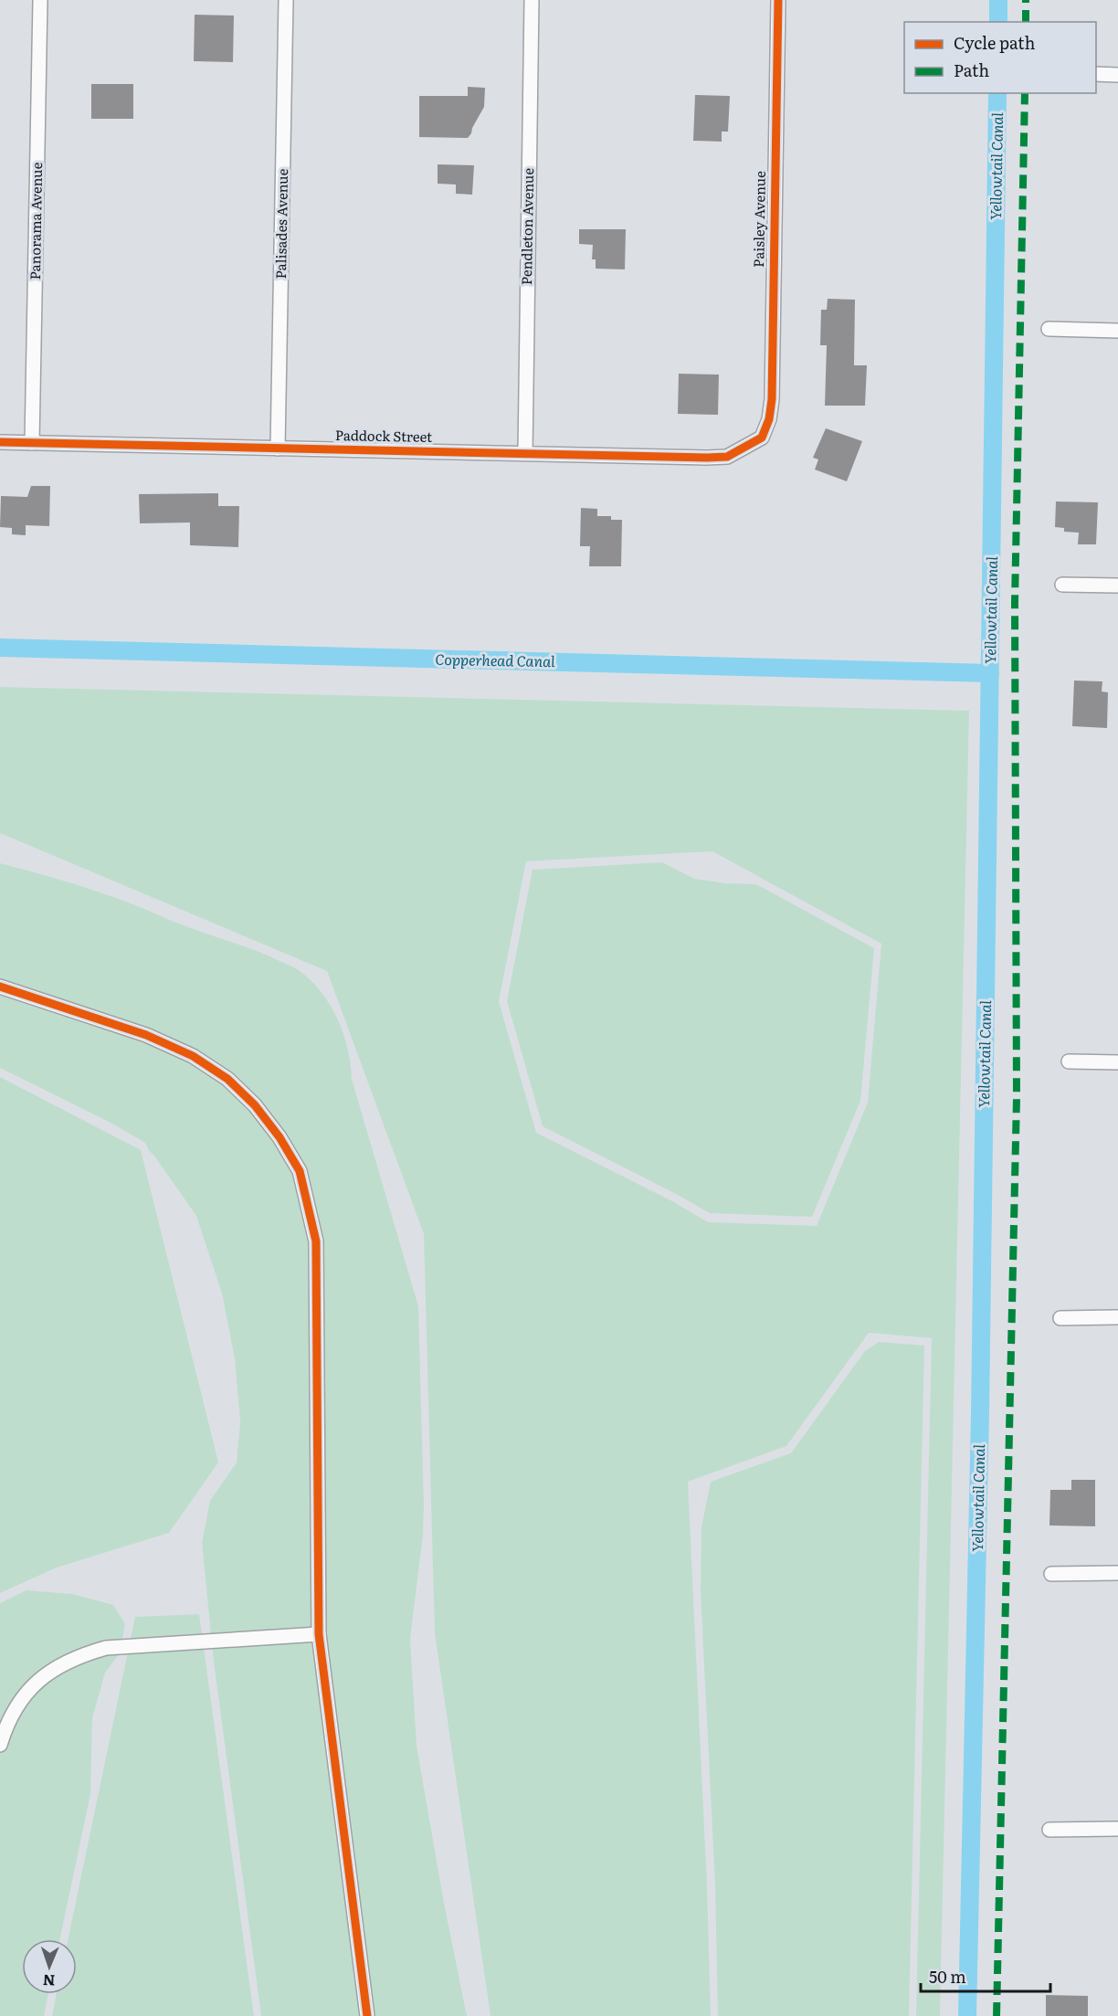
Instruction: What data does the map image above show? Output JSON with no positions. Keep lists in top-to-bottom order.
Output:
{
  "streets": {
    "street": [
      "Paisley Avenue",
      "Panorama Avenue",
      "Palisades Avenue",
      "Pendleton Avenue",
      "Paddock Street"
    ]
  },
  "crossings": [
    ["Paisley Avenue", "Paddock Street"],
    ["Panorama Avenue", "Paddock Street"],
    ["Palisades Avenue", "Paddock Street"],
    ["Pendleton Avenue", "Paddock Street"]
  ],
  "water": ["Yellowtail Canal", "Copperhead Canal"],
  "legend": ["Cycle path", "Path"],
  "scale_bar": "50 m",
  "north": "bottom"
}
